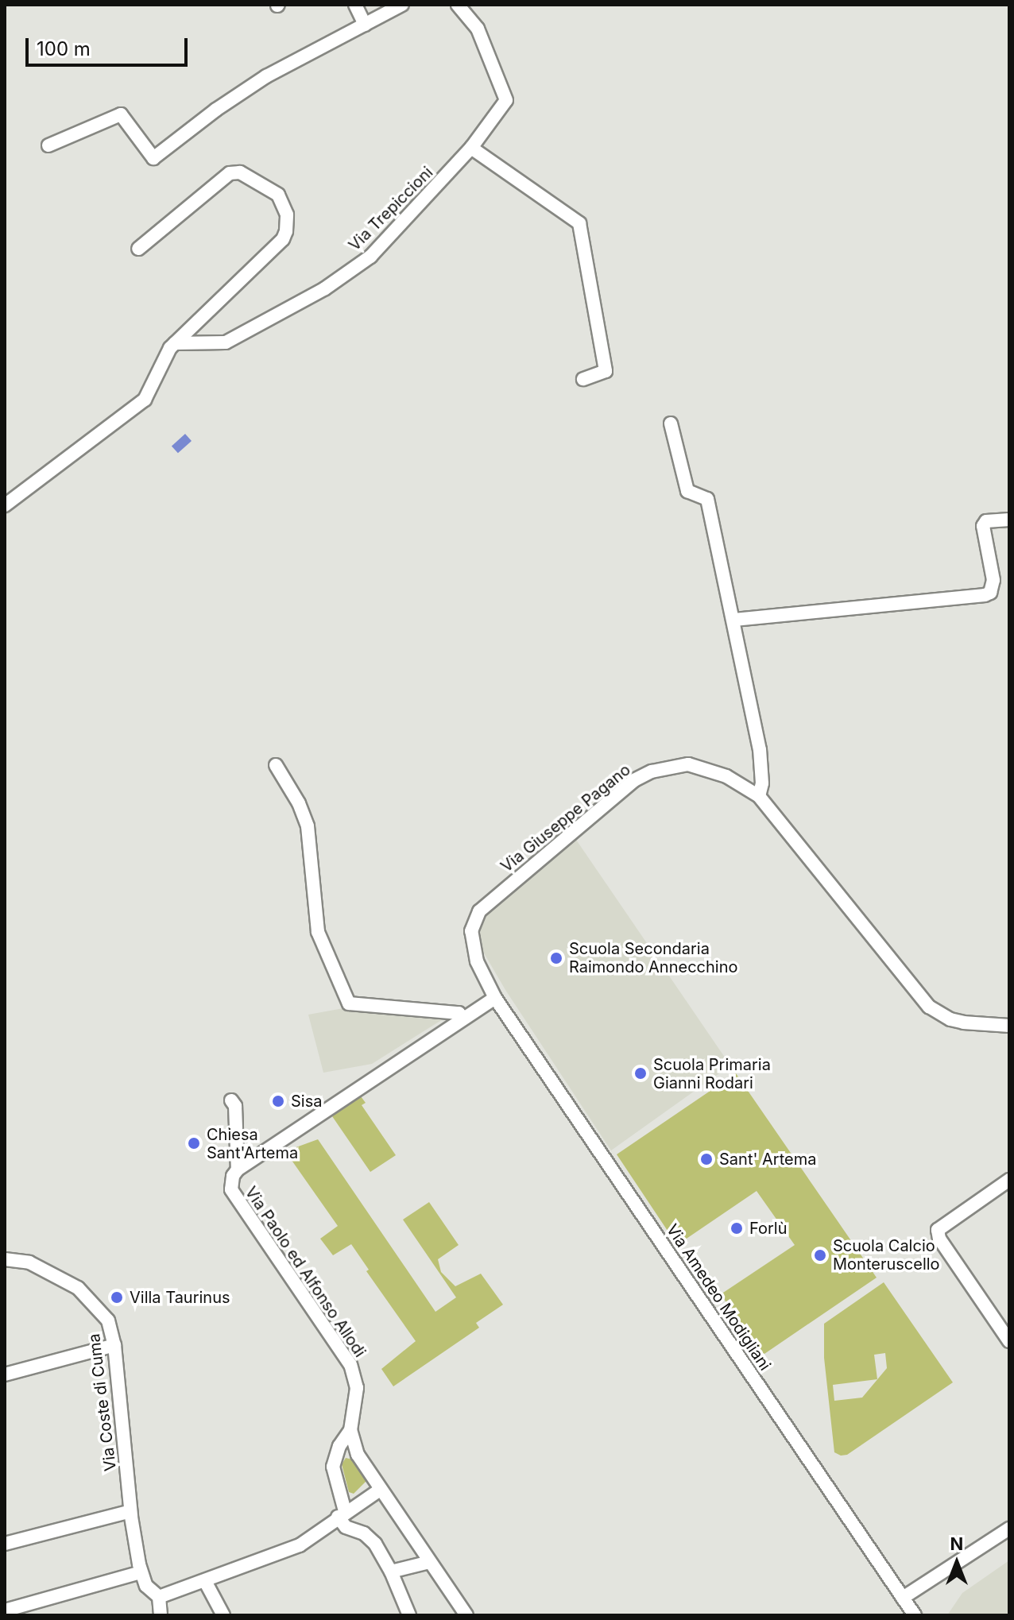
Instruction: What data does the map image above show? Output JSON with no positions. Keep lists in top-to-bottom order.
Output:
{
  "streets": {
    "street": [
      "Via Trepiccioni",
      "Via Giuseppe Pagano",
      "Via Paolo ed Alfonso Allodi",
      "Via Amedeo Modigliani",
      "Via Coste di Cuma"
    ]
  },
  "crossings": [
    ["Via Giuseppe Pagano", "Via Amedeo Modigliani"]
  ],
  "places": [
    "Scuola Secondaria Raimondo Annecchino",
    "Scuola Primaria Gianni Rodari",
    "Sisa",
    "Chiesa Sant'Artema",
    "Sant' Artema",
    "Forlù",
    "Scuola Calcio Monteruscello",
    "Villa Taurinus"
  ],
  "scale_bar": "100 m",
  "north": "top"
}
